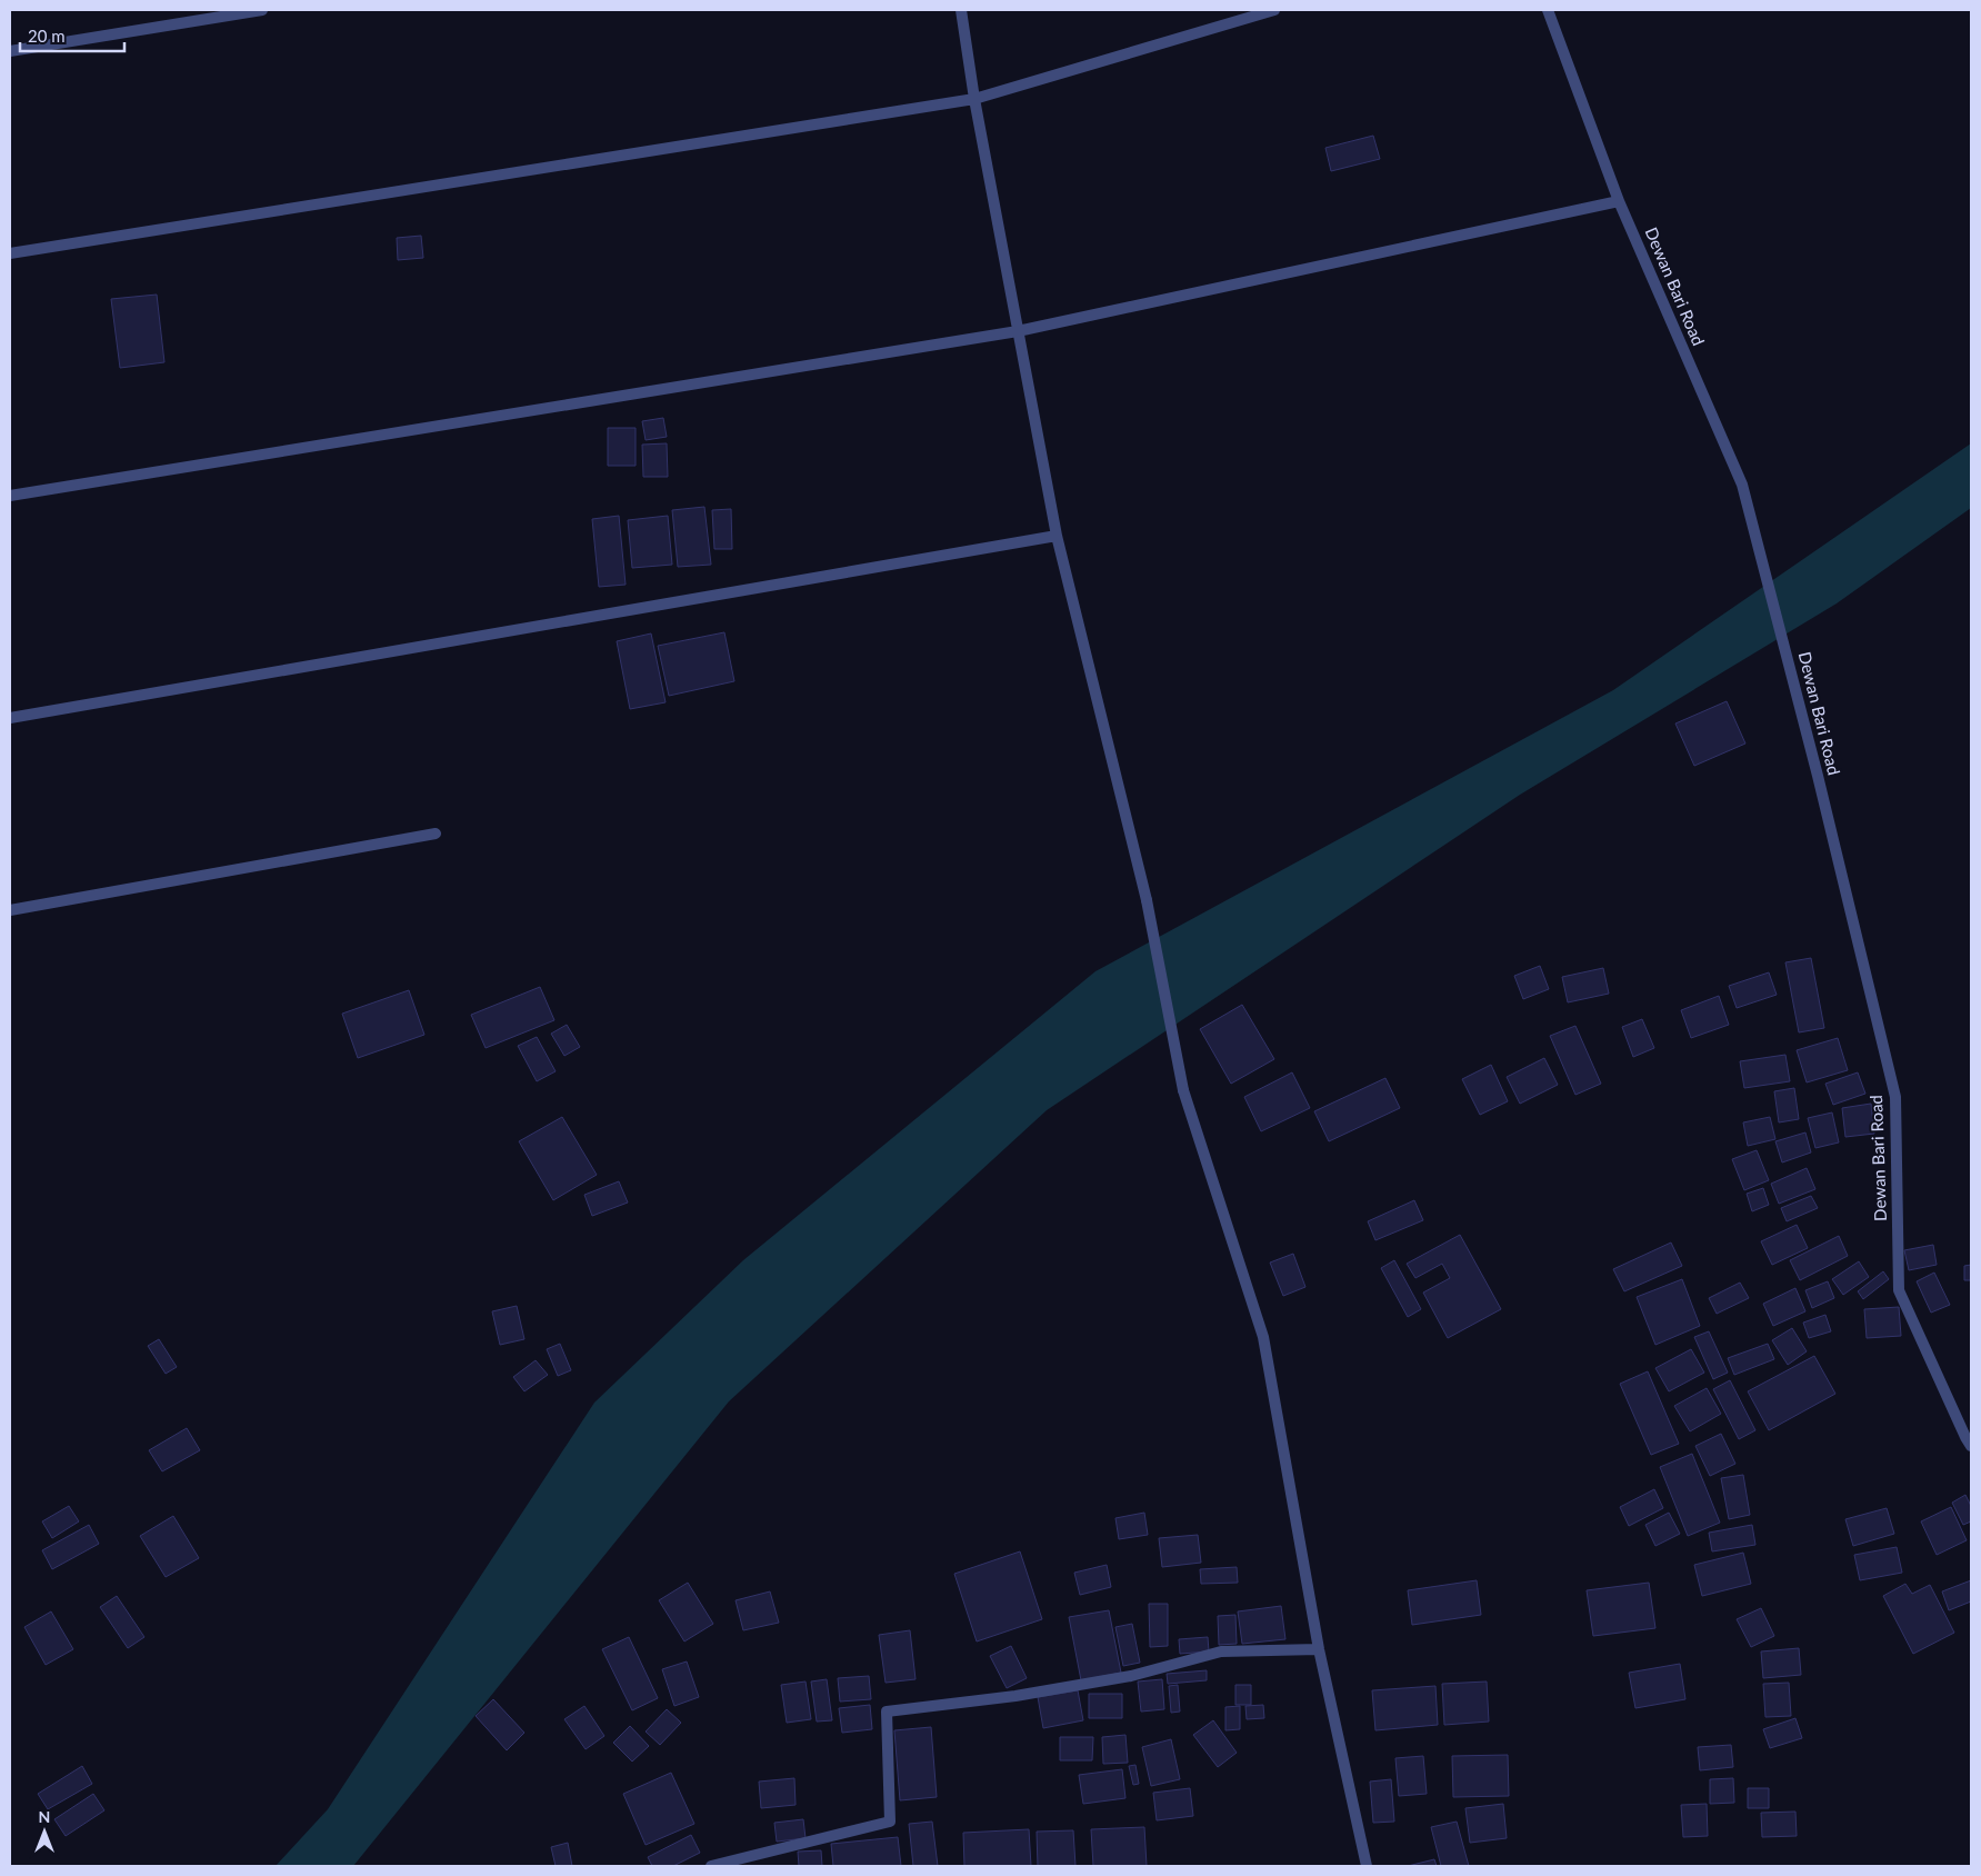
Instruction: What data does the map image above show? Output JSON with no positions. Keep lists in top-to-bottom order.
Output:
{
  "streets": {
    "street": ["Dewan Bari Road"]
  },
  "scale_bar": "20 m",
  "north": "top"
}
